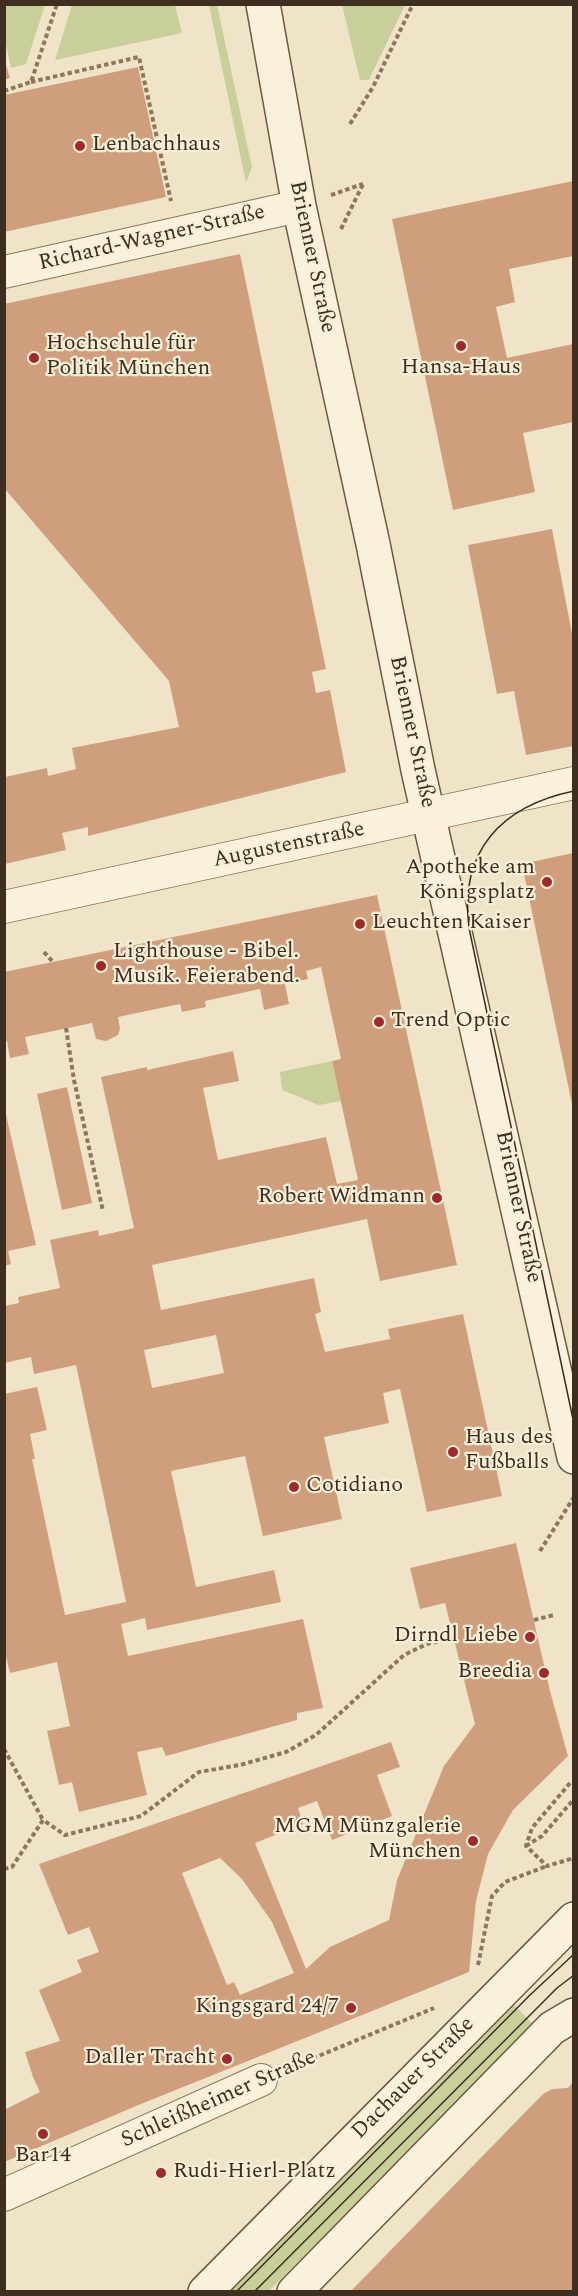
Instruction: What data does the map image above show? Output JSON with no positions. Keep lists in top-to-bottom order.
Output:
{
  "streets": {
    "main road": ["Brienner Straße", "Dachauer Straße"],
    "street": ["Richard-Wagner-Straße", "Augustenstraße", "Schleißheimer Straße"]
  },
  "crossings": [
    ["Richard-Wagner-Straße", "Brienner Straße"],
    ["Brienner Straße", "Augustenstraße"]
  ],
  "places": [
    "Lenbachhaus",
    "Hansa-Haus",
    "Hochschule für Politik München",
    "Apotheke am Königsplatz",
    "Leuchten Kaiser",
    "Lighthouse - Bibel. Musik. Feierabend.",
    "Trend Optic",
    "Robert Widmann",
    "Haus des Fußballs",
    "Cotidiano",
    "Dirndl Liebe",
    "Breedia",
    "MGM Münzgalerie München",
    "Kingsgard 24/7",
    "Daller Tracht",
    "Bar14",
    "Rudi-Hierl-Platz"
  ]
}
